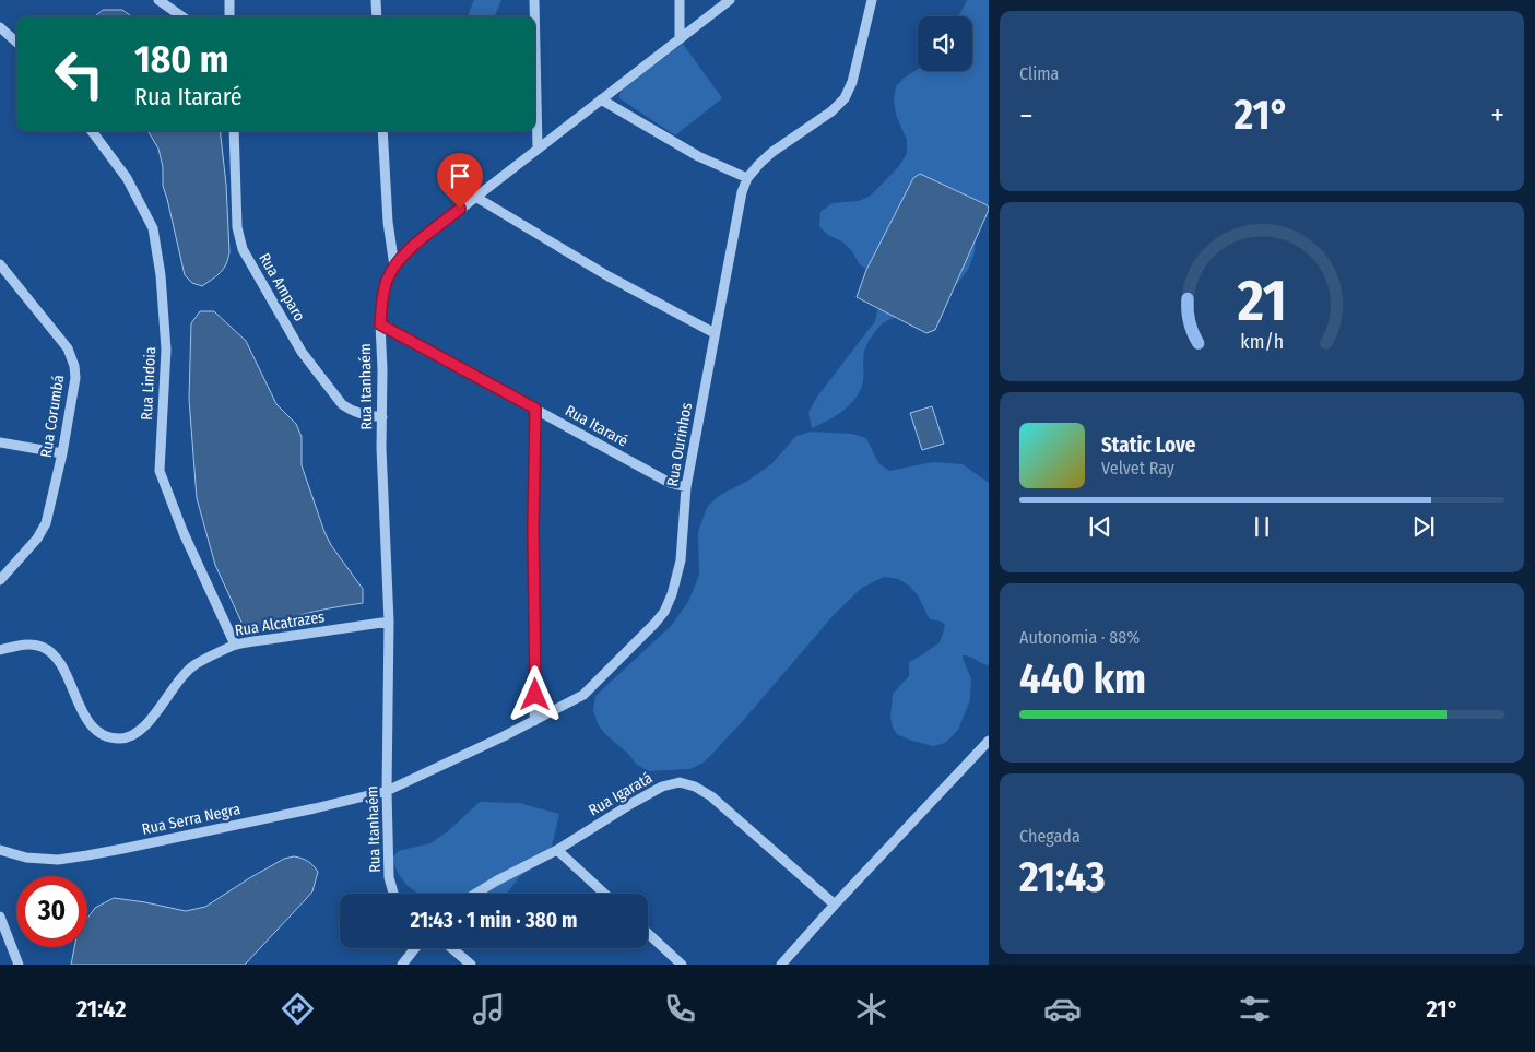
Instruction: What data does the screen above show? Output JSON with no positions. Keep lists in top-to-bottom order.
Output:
{
  "streets": {
    "street": [
      "Rua Amparo",
      "Rua Lindoia",
      "Rua Itanhaém",
      "Rua Corumbá",
      "Rua Itararé",
      "Rua Ourinhos",
      "Rua Alcatrazes",
      "Rua Igaratá",
      "Rua Serra Negra"
    ]
  },
  "crossings": [
    ["Rua Amparo", "Rua Itanhaém"],
    ["Rua Lindoia", "Rua Alcatrazes"],
    ["Rua Itanhaém", "Rua Itararé"],
    ["Rua Itanhaém", "Rua Ourinhos"],
    ["Rua Itanhaém", "Rua Alcatrazes"],
    ["Rua Itanhaém", "Rua Serra Negra"],
    ["Rua Itararé", "Rua Ourinhos"],
    ["Rua Ourinhos", "Rua Serra Negra"]
  ],
  "page": {
    "tile": [
      "Clima",
      ["Autonomia · 88%", "440 km"],
      ["Chegada", "21:43"]
    ],
    "turn": ["180 m", "Rua Itararé"],
    "heat": ["−", "21°", "+"],
    "song": ["Static Love", "Velvet Ray"],
    "limit": "30",
    "trip": "21:43 · 1 min · 380 m",
    "tabs": ["21:42", "21°"],
    "gauge": ["21", "km/h"]
  }
}
